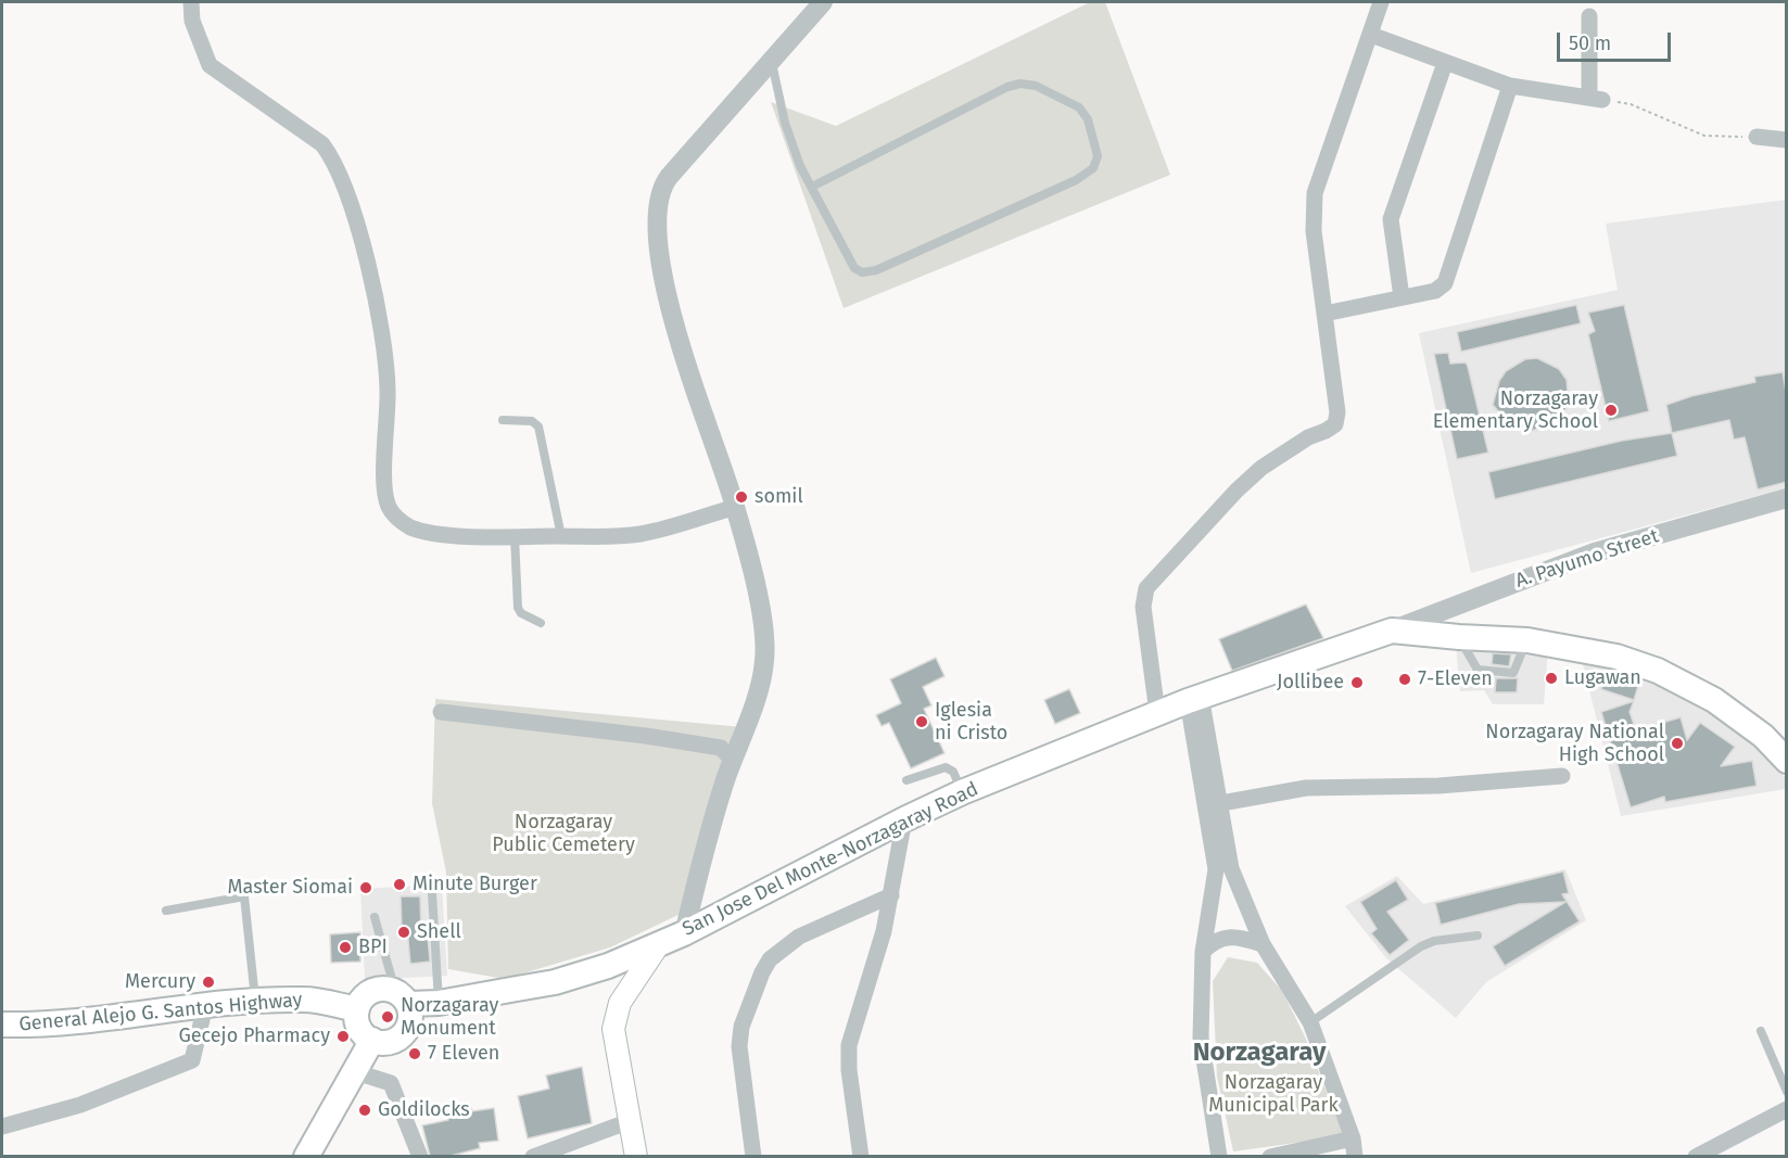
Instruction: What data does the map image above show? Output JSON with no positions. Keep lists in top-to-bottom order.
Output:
{
  "streets": {
    "main road": ["San Jose Del Monte-Norzagaray Road", "General Alejo G. Santos Highway"],
    "street": ["A. Payumo Street"]
  },
  "crossings": [
    ["A. Payumo Street", "San Jose Del Monte-Norzagaray Road"],
    ["San Jose Del Monte-Norzagaray Road", "General Alejo G. Santos Highway"]
  ],
  "districts": ["Norzagaray"],
  "parks": ["Norzagaray Public Cemetery", "Norzagaray Municipal Park"],
  "places": [
    "Norzagaray Elementary School",
    "somil",
    "Lugawan",
    "7-Eleven",
    "Jollibee",
    "Iglesia ni Cristo",
    "Norzagaray National High School",
    "Minute Burger",
    "Master Siomai",
    "Shell",
    "BPI",
    "Mercury",
    "Norzagaray Monument",
    "Gecejo Pharmacy",
    "7 Eleven",
    "Goldilocks"
  ],
  "scale_bar": "50 m"
}
